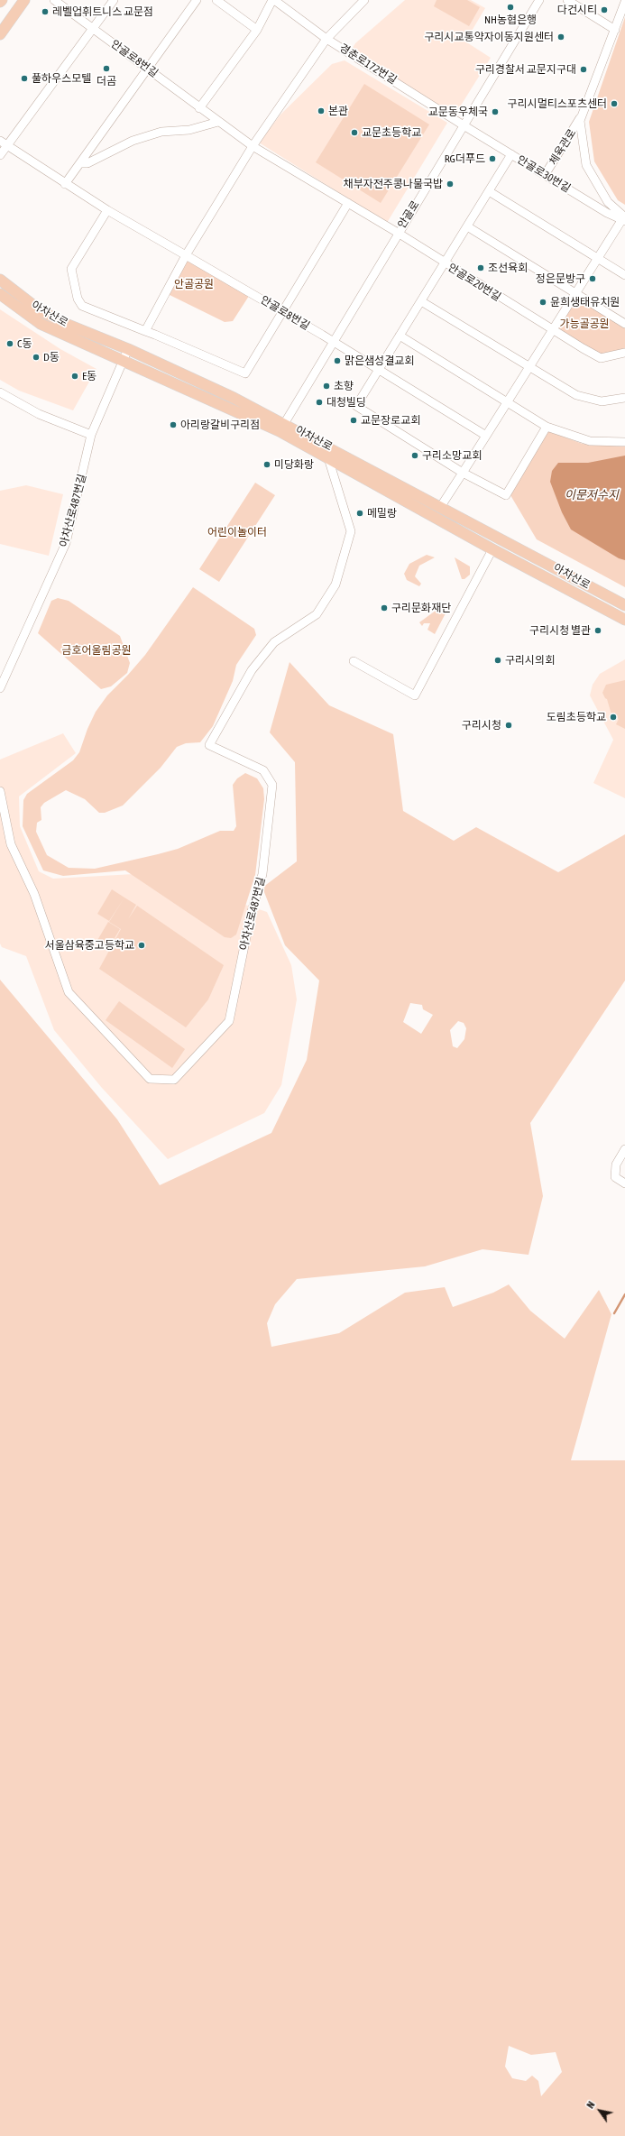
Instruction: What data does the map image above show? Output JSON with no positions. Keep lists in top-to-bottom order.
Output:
{
  "streets": {
    "main road": ["아차산로"],
    "street": [
      "안골로8번길",
      "경춘로172번길",
      "체육관로",
      "안골로30번길",
      "안골로",
      "안골로20번길",
      "아차산로487번길"
    ]
  },
  "crossings": [
    ["안골로8번길", "안골로"],
    ["안골로8번길", "안골로20번길"],
    ["경춘로172번길", "안골로30번길"],
    ["경춘로172번길", "안골로"],
    ["체육관로", "안골로30번길"],
    ["안골로30번길", "안골로"],
    ["안골로", "안골로20번길"],
    ["안골로", "아차산로"],
    ["아차산로", "아차산로487번길"]
  ],
  "water": ["이문저수지"],
  "parks": [
    "안골공원",
    "가능골공원",
    "어린이놀이터",
    "금호어울림공원"
  ],
  "places": [
    "NH농협은행",
    "다건시티",
    "레벨업휘트니스 교문점",
    "구리시교통약자이동지원센터",
    "더곰",
    "구리경찰서 교문지구대",
    "풀하우스모텔",
    "구리시멀티스포츠센터",
    "본관",
    "교문동우체국",
    "교문초등학교",
    "RG더푸드",
    "채부자전주콩나물국밥",
    "조선육회",
    "정은문방구",
    "윤희생태유치원",
    "C동",
    "D동",
    "맑은샘성결교회",
    "E동",
    "초향",
    "대청빌딩",
    "교문장로교회",
    "아리랑갈비구리점",
    "구리소망교회",
    "미당화랑",
    "메밀랑",
    "구리문화재단",
    "구리시청 별관",
    "구리시의회",
    "도림초등학교",
    "구리시청",
    "서울삼육중고등학교"
  ],
  "north": "top left"
}
